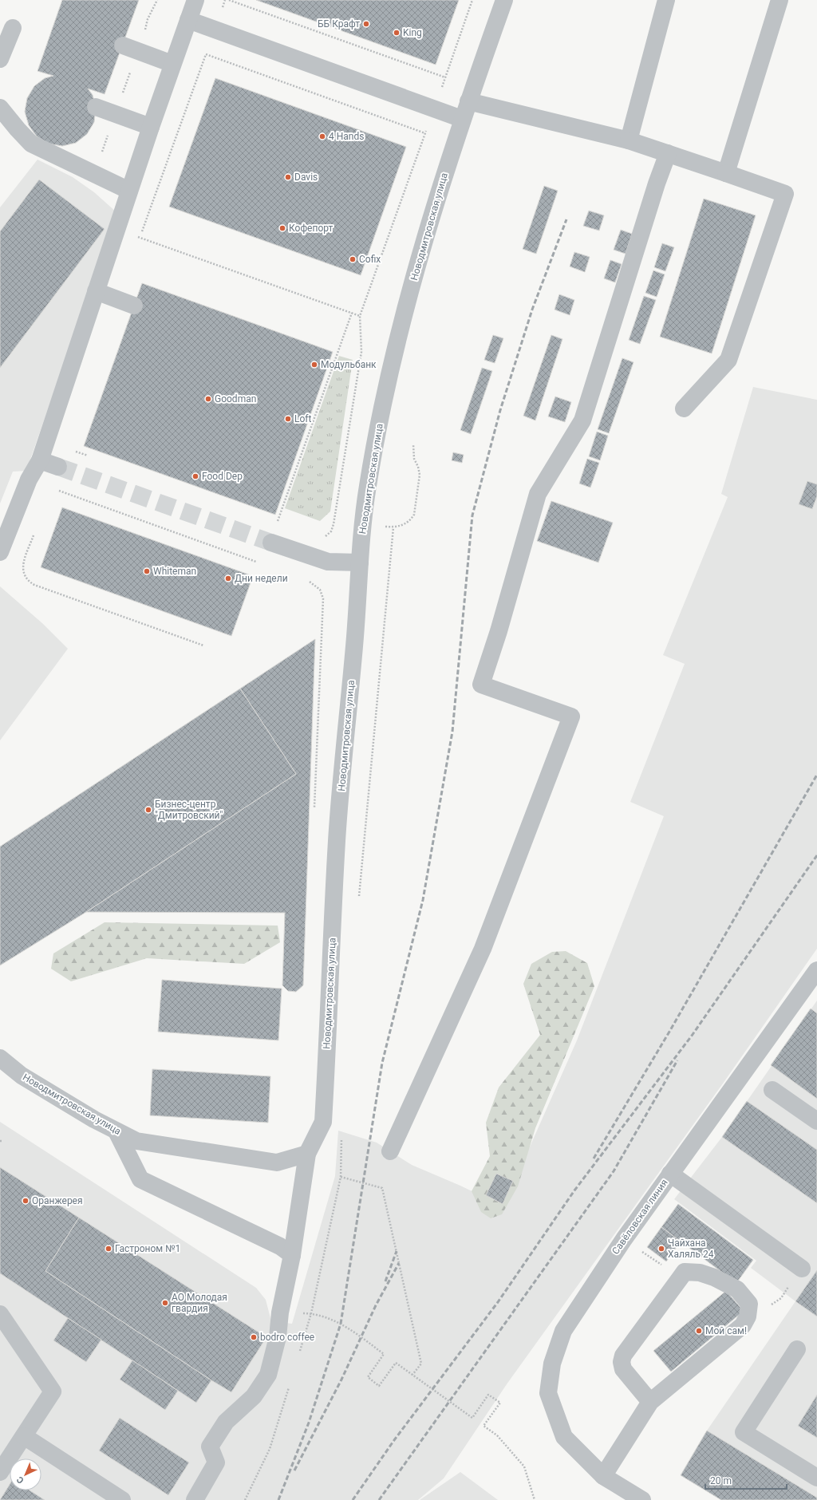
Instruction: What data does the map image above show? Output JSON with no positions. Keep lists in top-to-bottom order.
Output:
{
  "streets": {
    "street": ["Новодмитровская улица", "Савёловская линия"]
  },
  "places": [
    "ББ Крафт",
    "King",
    "4 Hands",
    "Davis",
    "Кофепорт",
    "Cofix",
    "Модульбанк",
    "Goodman",
    "Loft",
    "Food Dep",
    "Whiteman",
    "Дни недели",
    "Бизнес-центр \"Дмитровский\"",
    "Оранжерея",
    "Гастроном №1",
    "Чайхана Халяль 24",
    "АО Молодая гвардия",
    "Мой сам!",
    "bodro coffee"
  ],
  "scale_bar": "20 m",
  "north": "bottom left"
}
